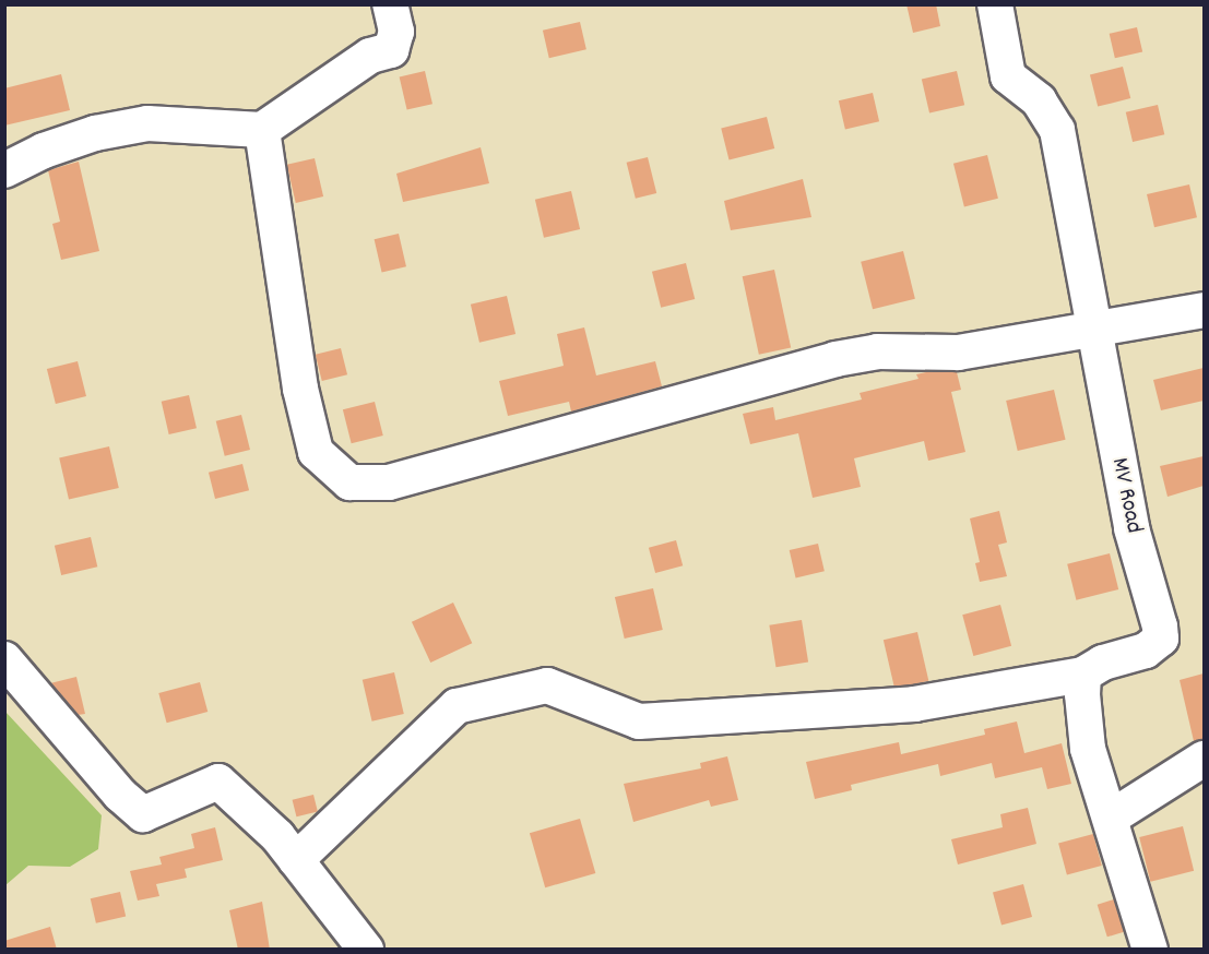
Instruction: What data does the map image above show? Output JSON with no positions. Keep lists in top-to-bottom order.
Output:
{
  "streets": {
    "street": ["MV Road"]
  }
}
